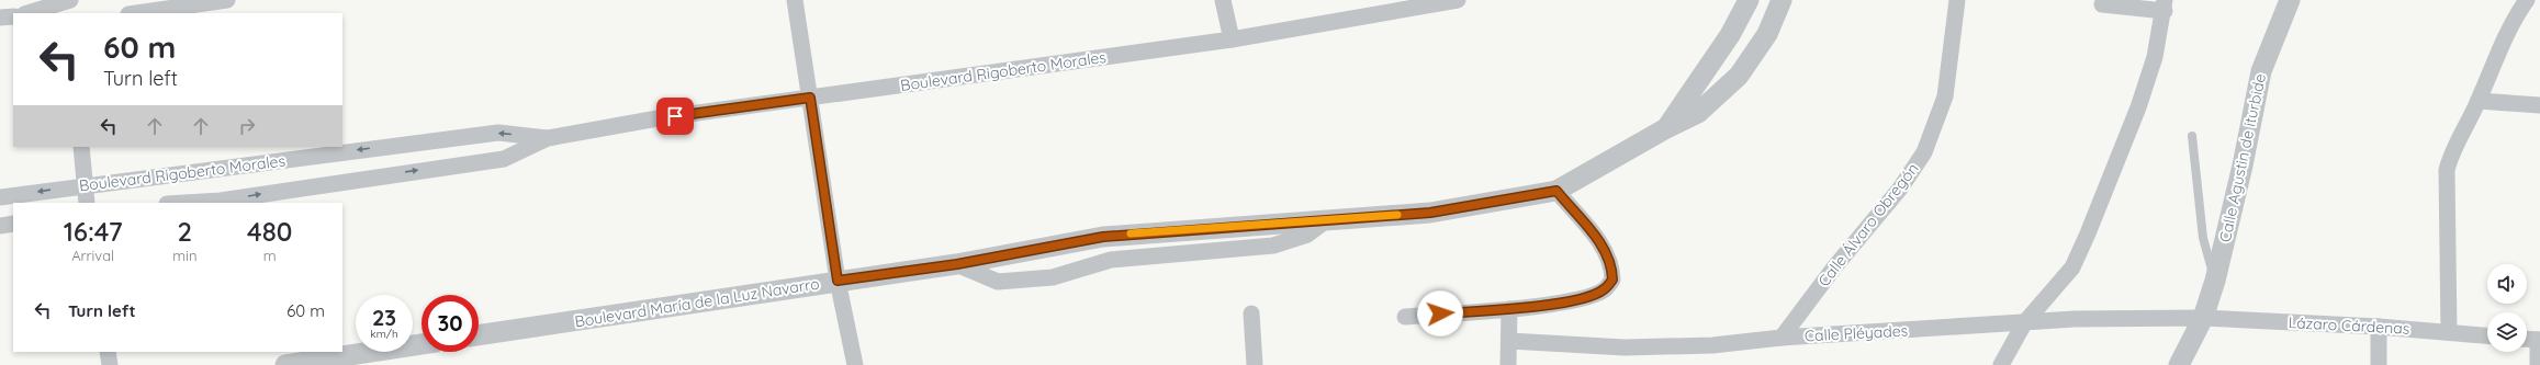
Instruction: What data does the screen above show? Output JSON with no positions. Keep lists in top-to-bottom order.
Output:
{
  "streets": {
    "street": [
      "Boulevard Rigoberto Morales",
      "Calle Agustin de iturbide",
      "Calle Álvaro Obregón",
      "Boulevard María de la Luz Navarro",
      "Lázaro Cárdenas",
      "Calle Pléyades"
    ]
  },
  "crossings": [
    ["Calle Agustin de iturbide", "Lázaro Cárdenas"],
    ["Calle Agustin de iturbide", "Calle Pléyades"],
    ["Calle Álvaro Obregón", "Calle Pléyades"],
    ["Lázaro Cárdenas", "Calle Pléyades"]
  ],
  "page": {
    "turn": ["60 m", "Turn left"],
    "eta": [
      "16:47",
      "Arrival",
      "2",
      "min",
      "480",
      "m"
    ],
    "list": [
      {
        "name": "Turn left",
        "value": "60 m"
      }
    ],
    "speed": "23 km/h",
    "limit": "30"
  }
}
